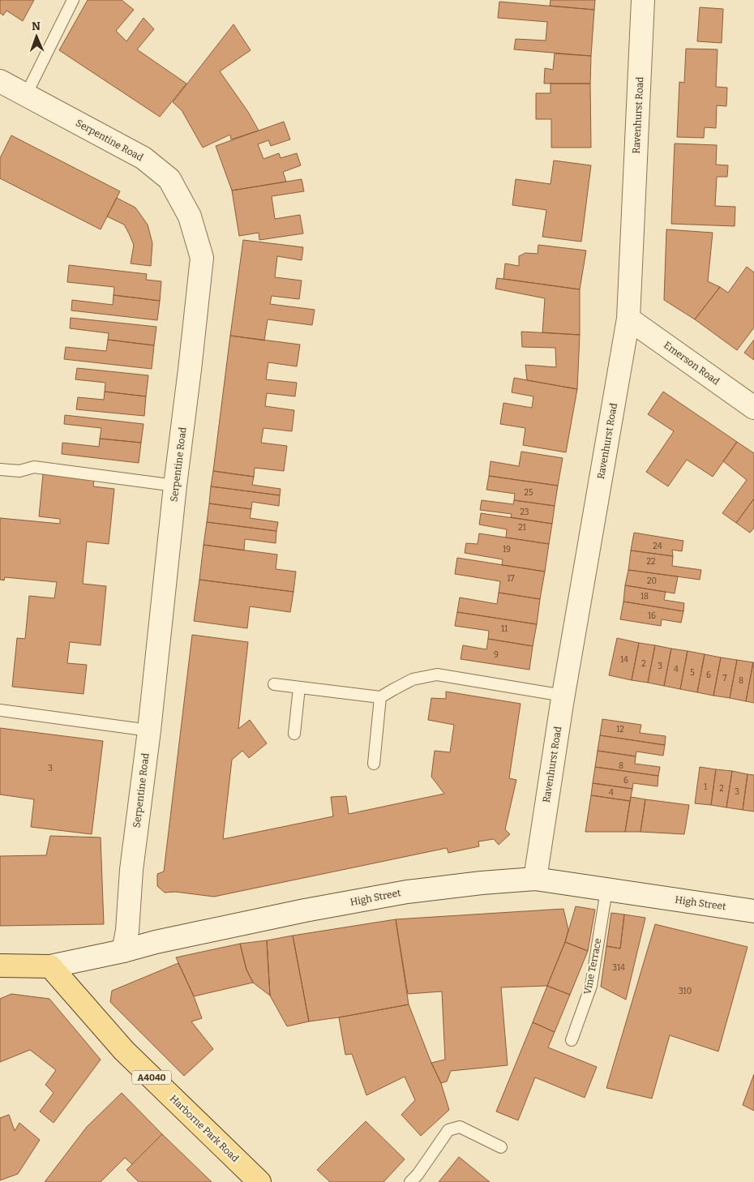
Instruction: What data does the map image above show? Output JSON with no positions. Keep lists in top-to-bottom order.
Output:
{
  "streets": {
    "main road": ["High Street", "A4040", "Harborne Park Road"],
    "street": ["Ravenhurst Road", "Serpentine Road", "Emerson Road"],
    "lane": ["Vine Terrace"]
  },
  "crossings": [
    ["Ravenhurst Road", "Emerson Road"],
    ["Ravenhurst Road", "High Street"],
    ["Serpentine Road", "High Street"],
    ["High Street", "Vine Terrace"],
    ["High Street", "Harborne Park Road"]
  ],
  "house_numbers": [
    "25",
    "23",
    "21",
    "24",
    "19",
    "22",
    "17",
    "20",
    "18",
    "16",
    "11",
    "9",
    "14",
    "2",
    "3",
    "4",
    "5",
    "6",
    "7",
    "8",
    "12",
    "8",
    "3",
    "6",
    "1",
    "2",
    "3",
    "4",
    "314",
    "310"
  ],
  "north": "top"
}
